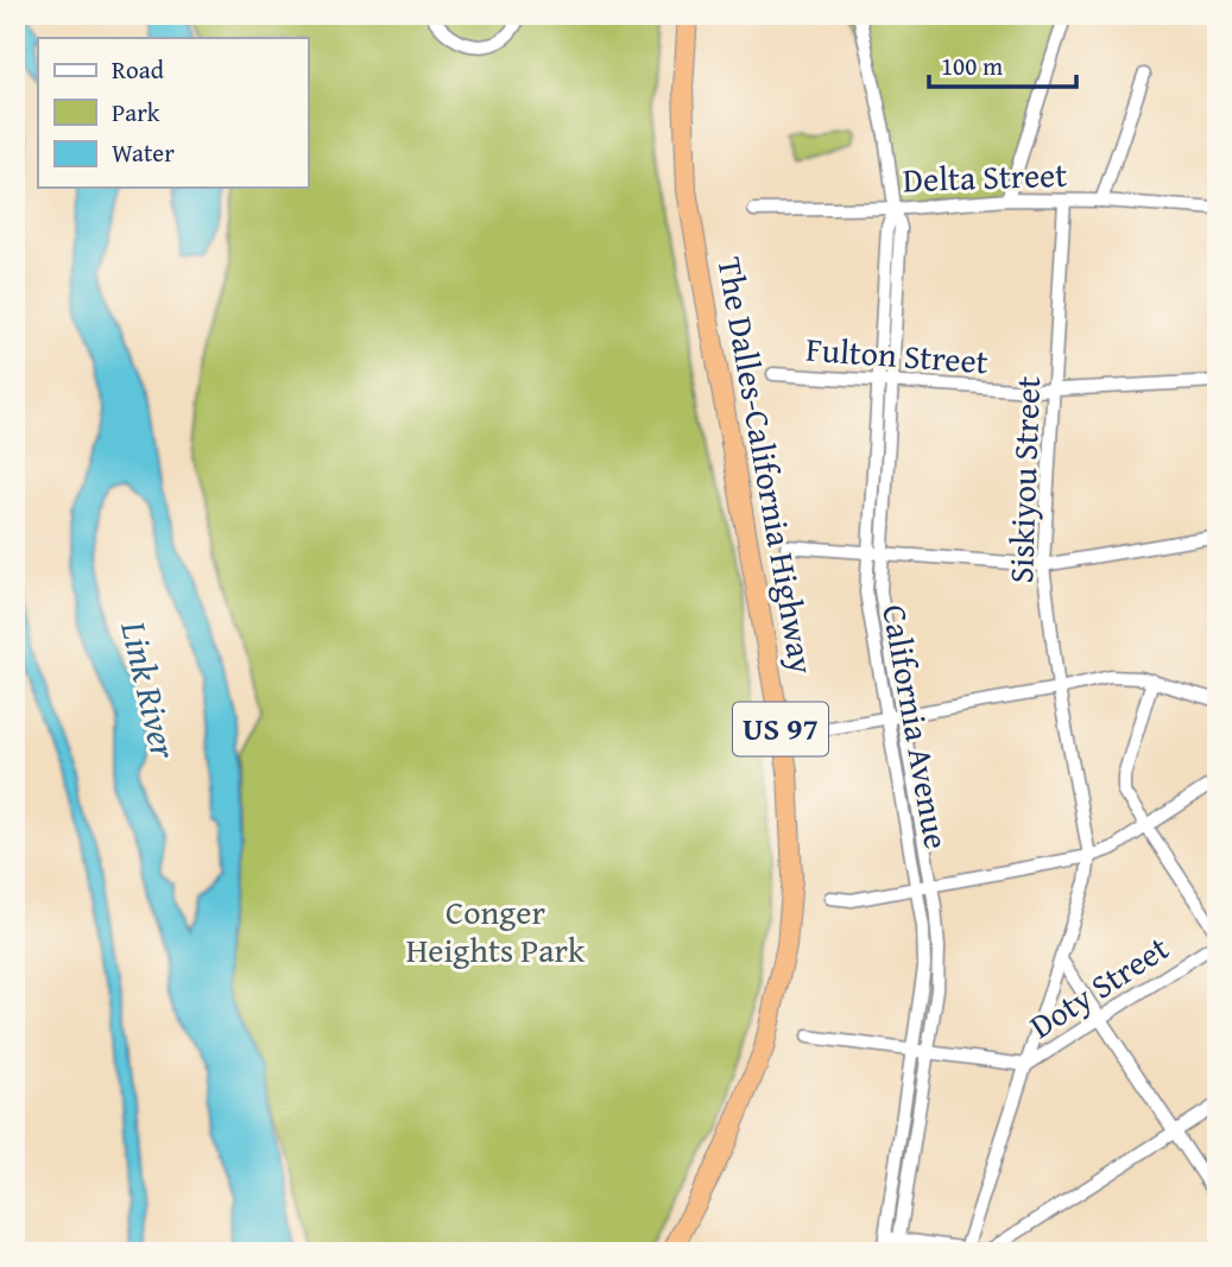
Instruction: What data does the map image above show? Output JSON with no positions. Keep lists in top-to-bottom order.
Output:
{
  "streets": {
    "highway": ["The Dalles-California Highway", "US 97"],
    "street": [
      "Delta Street",
      "Fulton Street",
      "Siskiyou Street",
      "California Avenue",
      "Doty Street"
    ]
  },
  "crossings": [
    ["Delta Street", "Siskiyou Street"],
    ["Delta Street", "California Avenue"],
    ["Fulton Street", "Siskiyou Street"],
    ["Fulton Street", "California Avenue"],
    ["California Avenue", "Doty Street"]
  ],
  "water": ["Link River"],
  "parks": ["Conger Heights Park"],
  "legend": ["Road", "Park", "Water"],
  "scale_bar": "100 m"
}
